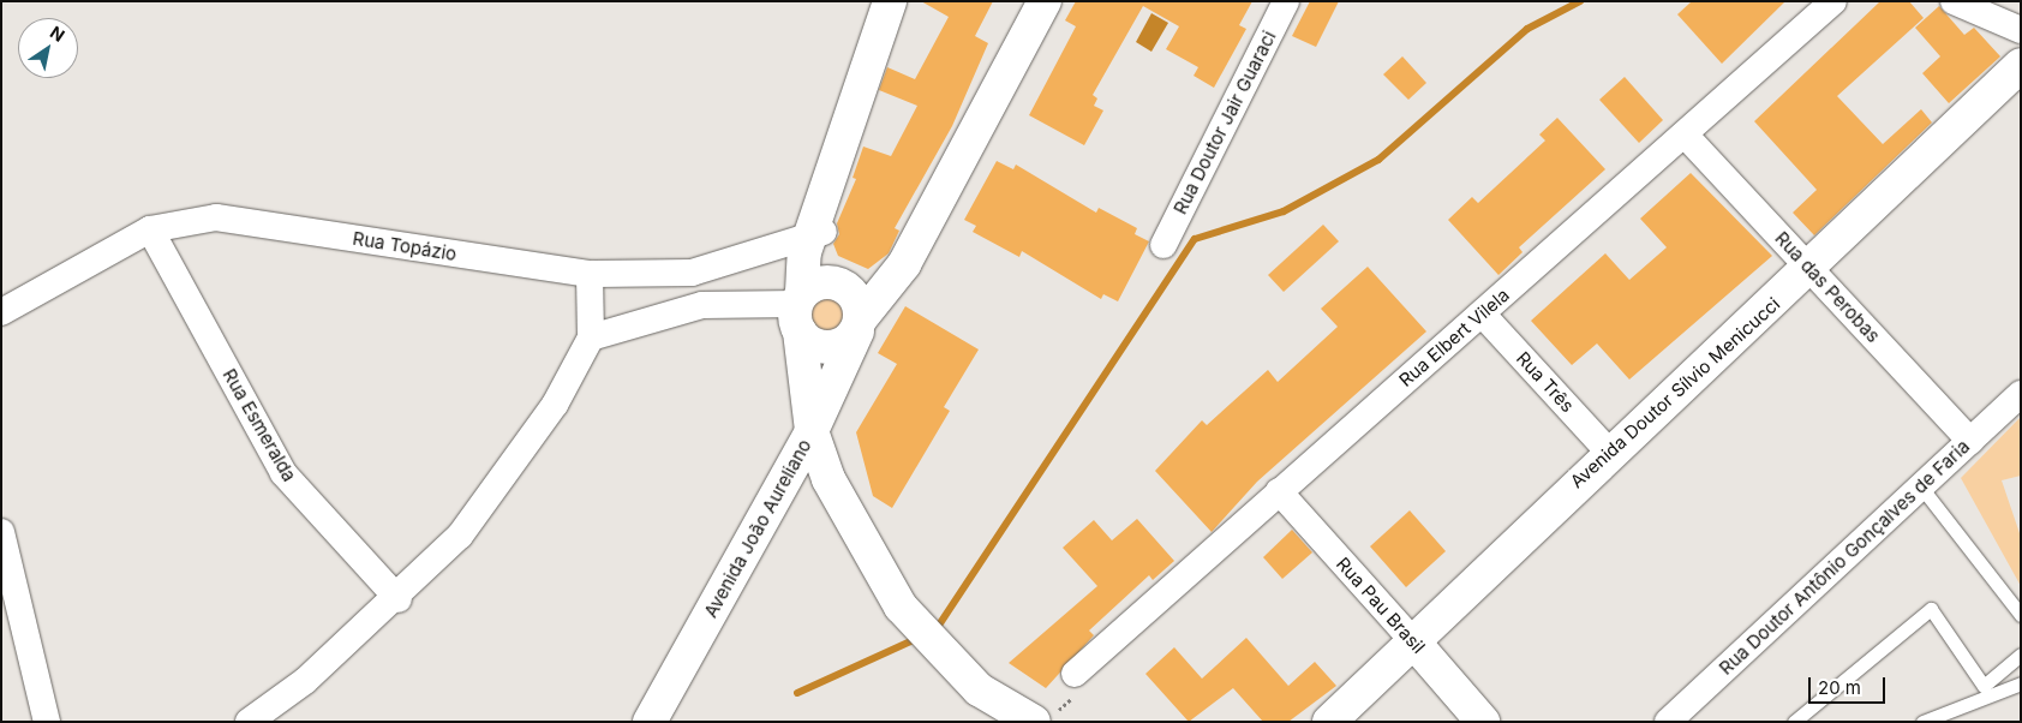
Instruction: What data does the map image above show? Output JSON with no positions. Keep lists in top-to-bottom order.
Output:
{
  "streets": {
    "main road": ["Avenida Doutor Sílvio Menicucci", "Avenida João Aureliano", "Rua Pau Brasil"],
    "street": [
      "Rua Doutor Jair Guaraci",
      "Rua Topázio",
      "Rua das Perobas",
      "Rua Elbert Vilela",
      "Rua Três",
      "Rua Esmeralda",
      "Rua Doutor Antônio Gonçalves de Faria"
    ]
  },
  "crossings": [
    ["Rua Topázio", "Rua Esmeralda"],
    ["Rua das Perobas", "Rua Elbert Vilela"],
    ["Rua das Perobas", "Avenida Doutor Sílvio Menicucci"],
    ["Rua das Perobas", "Rua Doutor Antônio Gonçalves de Faria"],
    ["Rua Elbert Vilela", "Rua Três"],
    ["Rua Elbert Vilela", "Rua Pau Brasil"],
    ["Rua Três", "Avenida Doutor Sílvio Menicucci"],
    ["Avenida Doutor Sílvio Menicucci", "Rua Pau Brasil"]
  ],
  "scale_bar": "20 m",
  "north": "top right"
}
